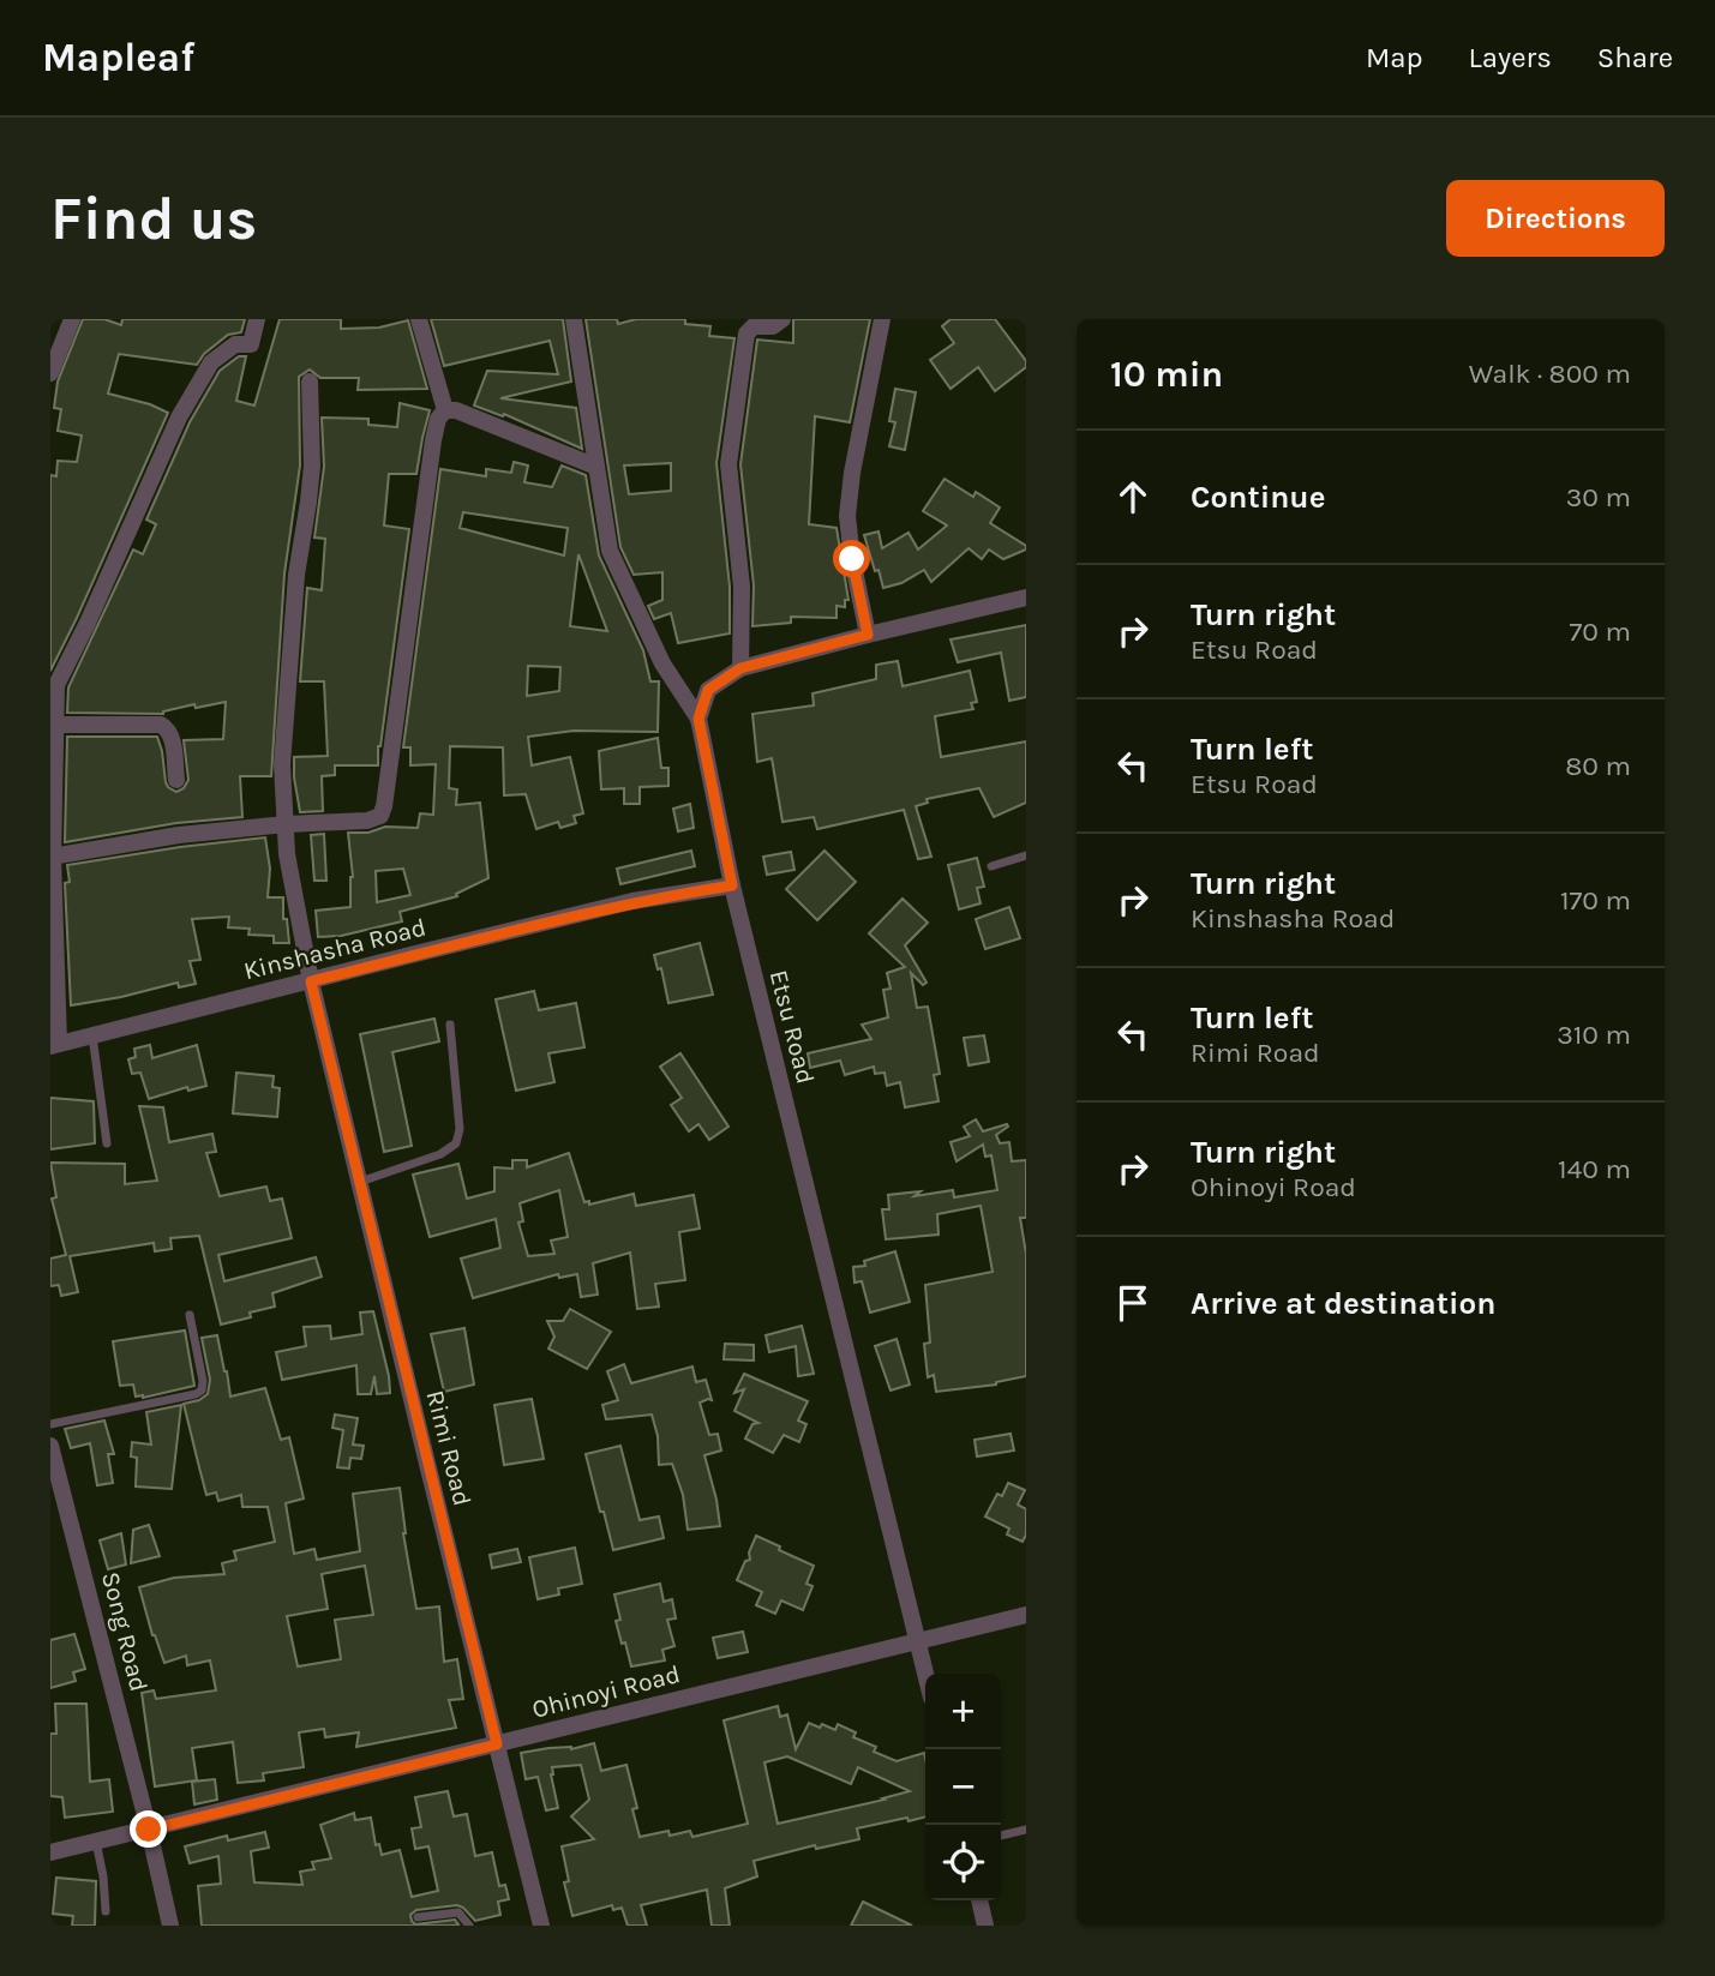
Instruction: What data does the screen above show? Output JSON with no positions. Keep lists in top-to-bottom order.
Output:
{
  "streets": {
    "street": [
      "Kinshasha Road",
      "Etsu Road",
      "Rimi Road",
      "Song Road",
      "Ohinoyi Road"
    ]
  },
  "crossings": [
    ["Kinshasha Road", "Etsu Road"],
    ["Kinshasha Road", "Rimi Road"],
    ["Etsu Road", "Ohinoyi Road"],
    ["Rimi Road", "Ohinoyi Road"],
    ["Song Road", "Ohinoyi Road"]
  ],
  "page": {
    "header": "Mapleaf",
    "nav": ["Map", "Layers", "Share"],
    "buttons": "Directions",
    "title": "Find us",
    "heading": ["10 min", "Walk · 800 m"],
    "list": [
      ["Continue", "30 m"],
      ["Turn right", "Etsu Road", "70 m"],
      ["Turn left", "Etsu Road", "80 m"],
      ["Turn right", "Kinshasha Road", "170 m"],
      ["Turn left", "Rimi Road", "310 m"],
      ["Turn right", "Ohinoyi Road", "140 m"],
      "Arrive at destination"
    ],
    "map_buttons": ["+", "−"]
  }
}
